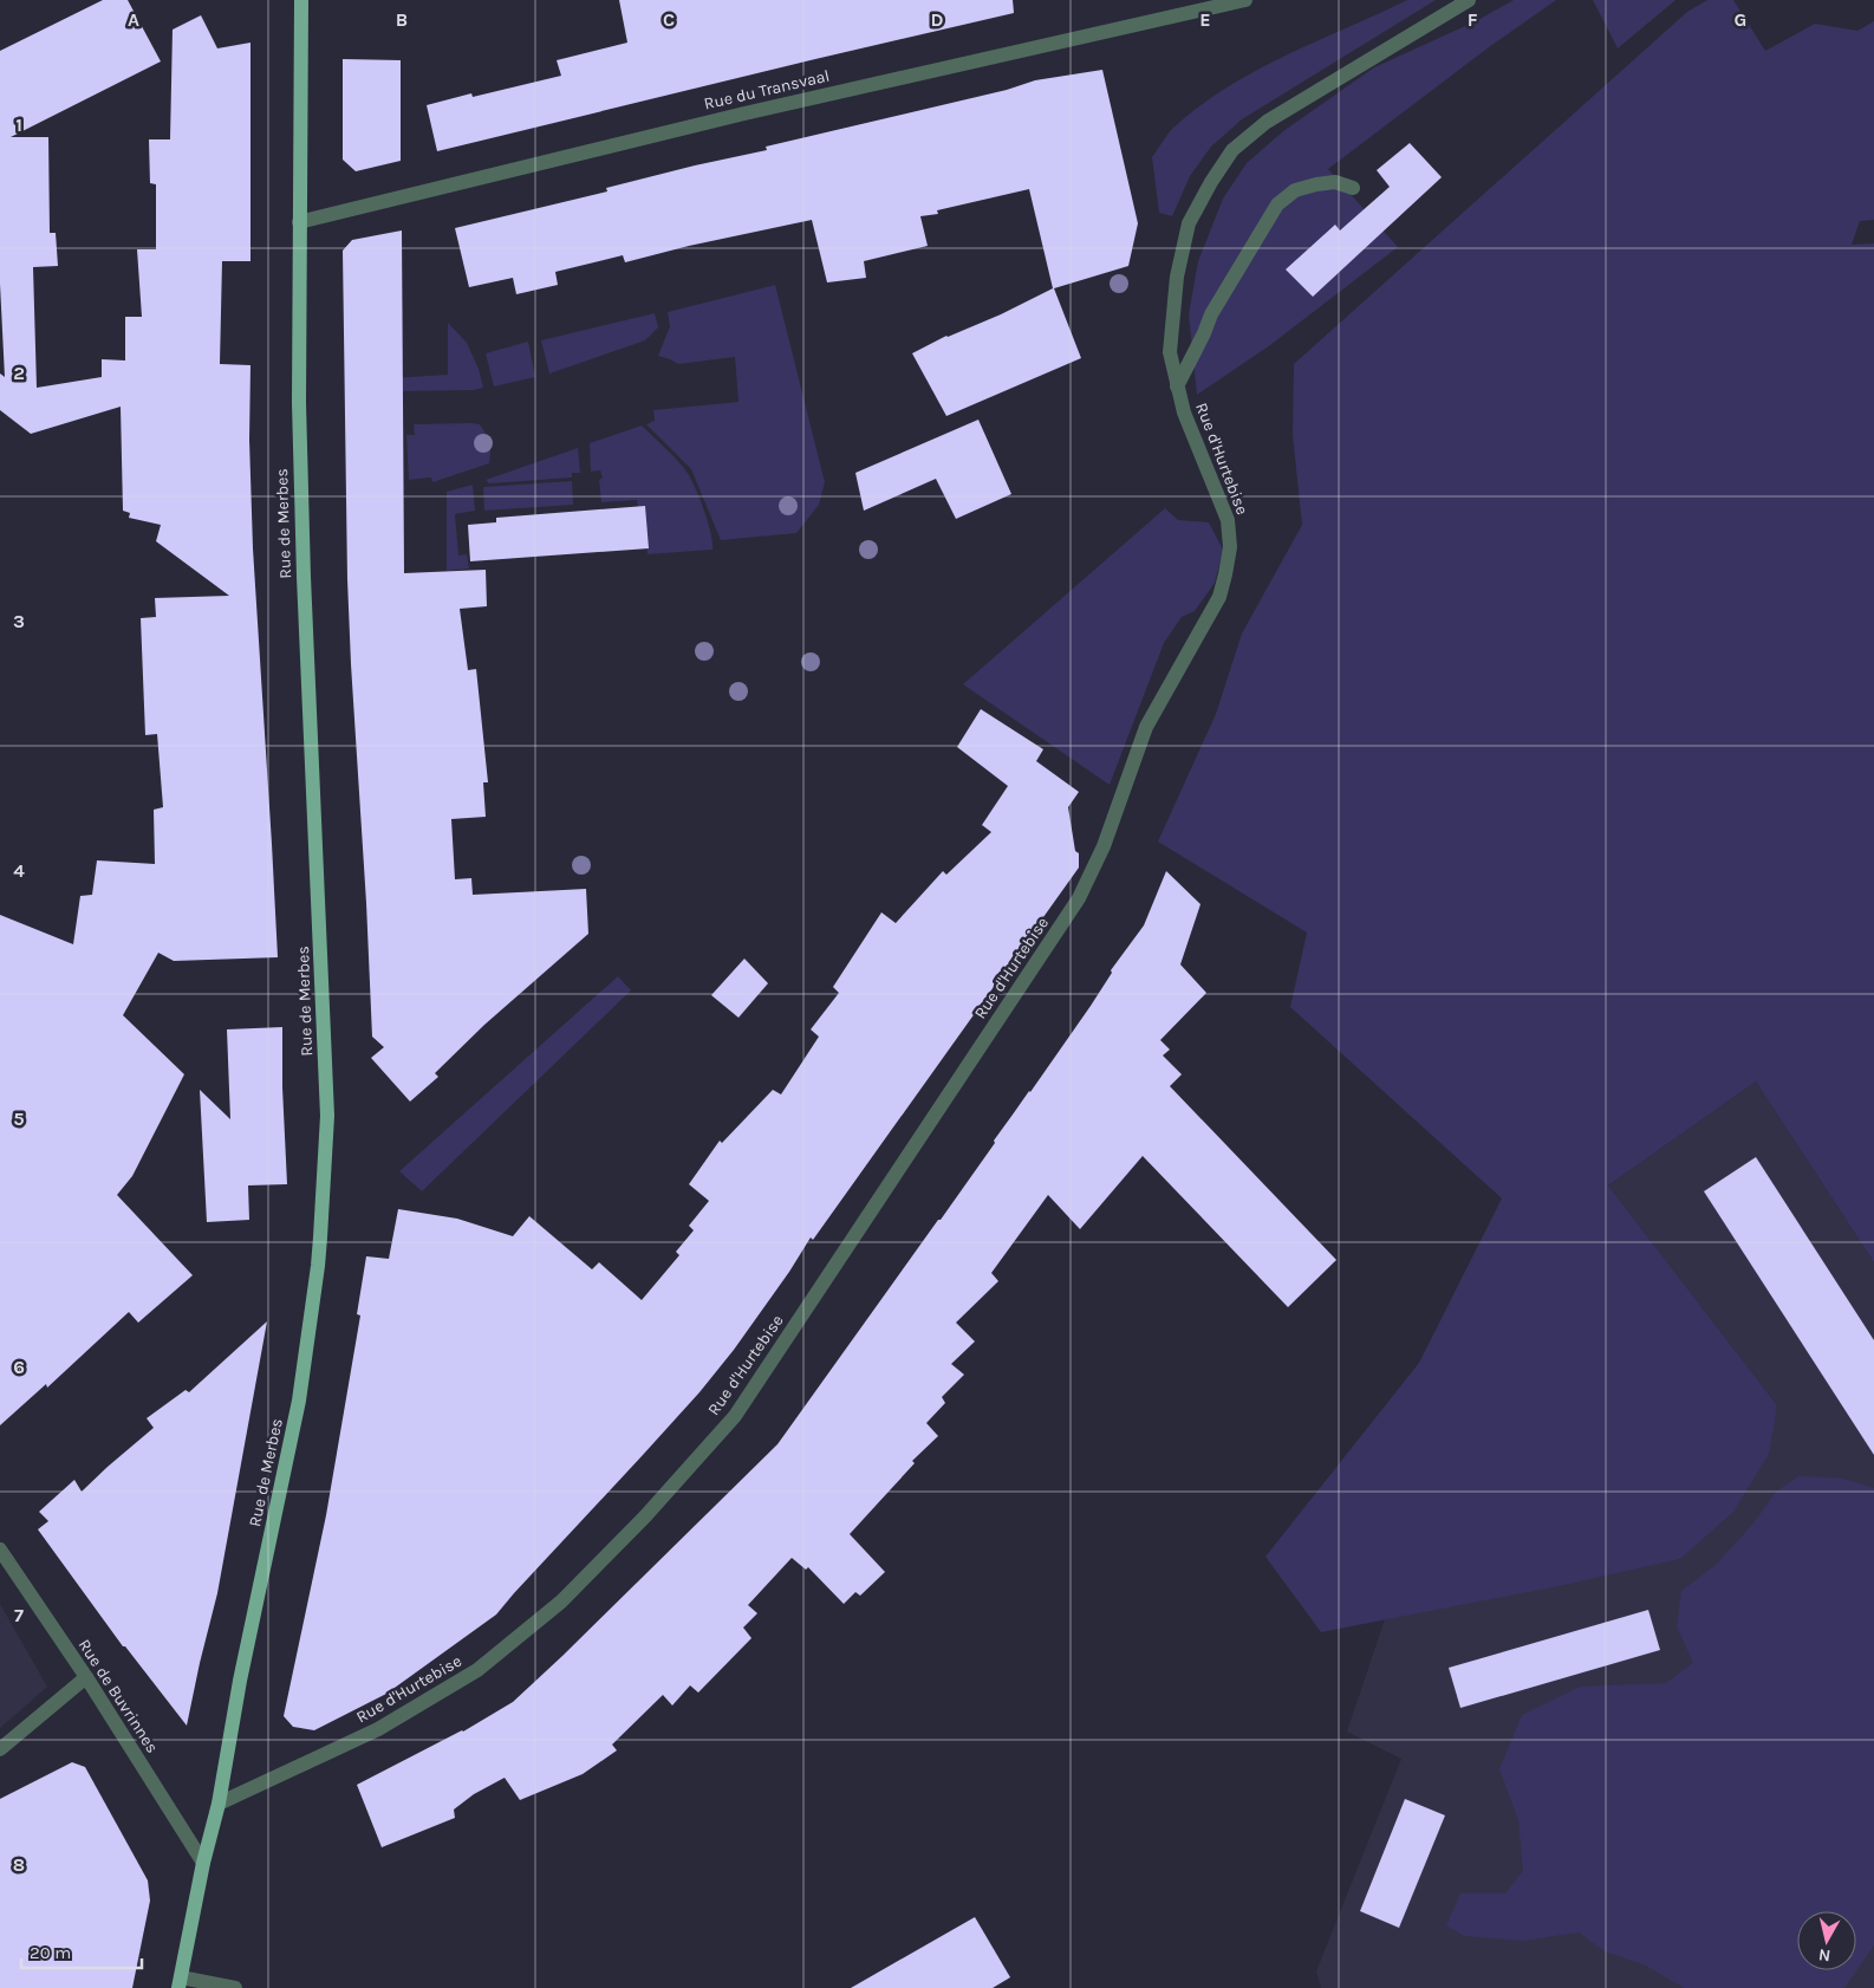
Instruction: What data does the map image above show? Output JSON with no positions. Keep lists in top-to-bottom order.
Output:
{
  "streets": {
    "main road": ["Rue de Merbes"],
    "street": ["Rue du Transvaal", "Rue d'Hurtebise", "Rue de Buvrinnes"]
  },
  "crossings": [
    ["Rue du Transvaal", "Rue de Merbes"],
    ["Rue d'Hurtebise", "Rue de Merbes"],
    ["Rue de Merbes", "Rue de Buvrinnes"]
  ],
  "scale_bar": "20 m",
  "north": "bottom",
  "grid": {
    "columns": [
      "A",
      "B",
      "C",
      "D",
      "E",
      "F",
      "G"
    ],
    "rows": [
      "1",
      "2",
      "3",
      "4",
      "5",
      "6",
      "7",
      "8"
    ]
  }
}
